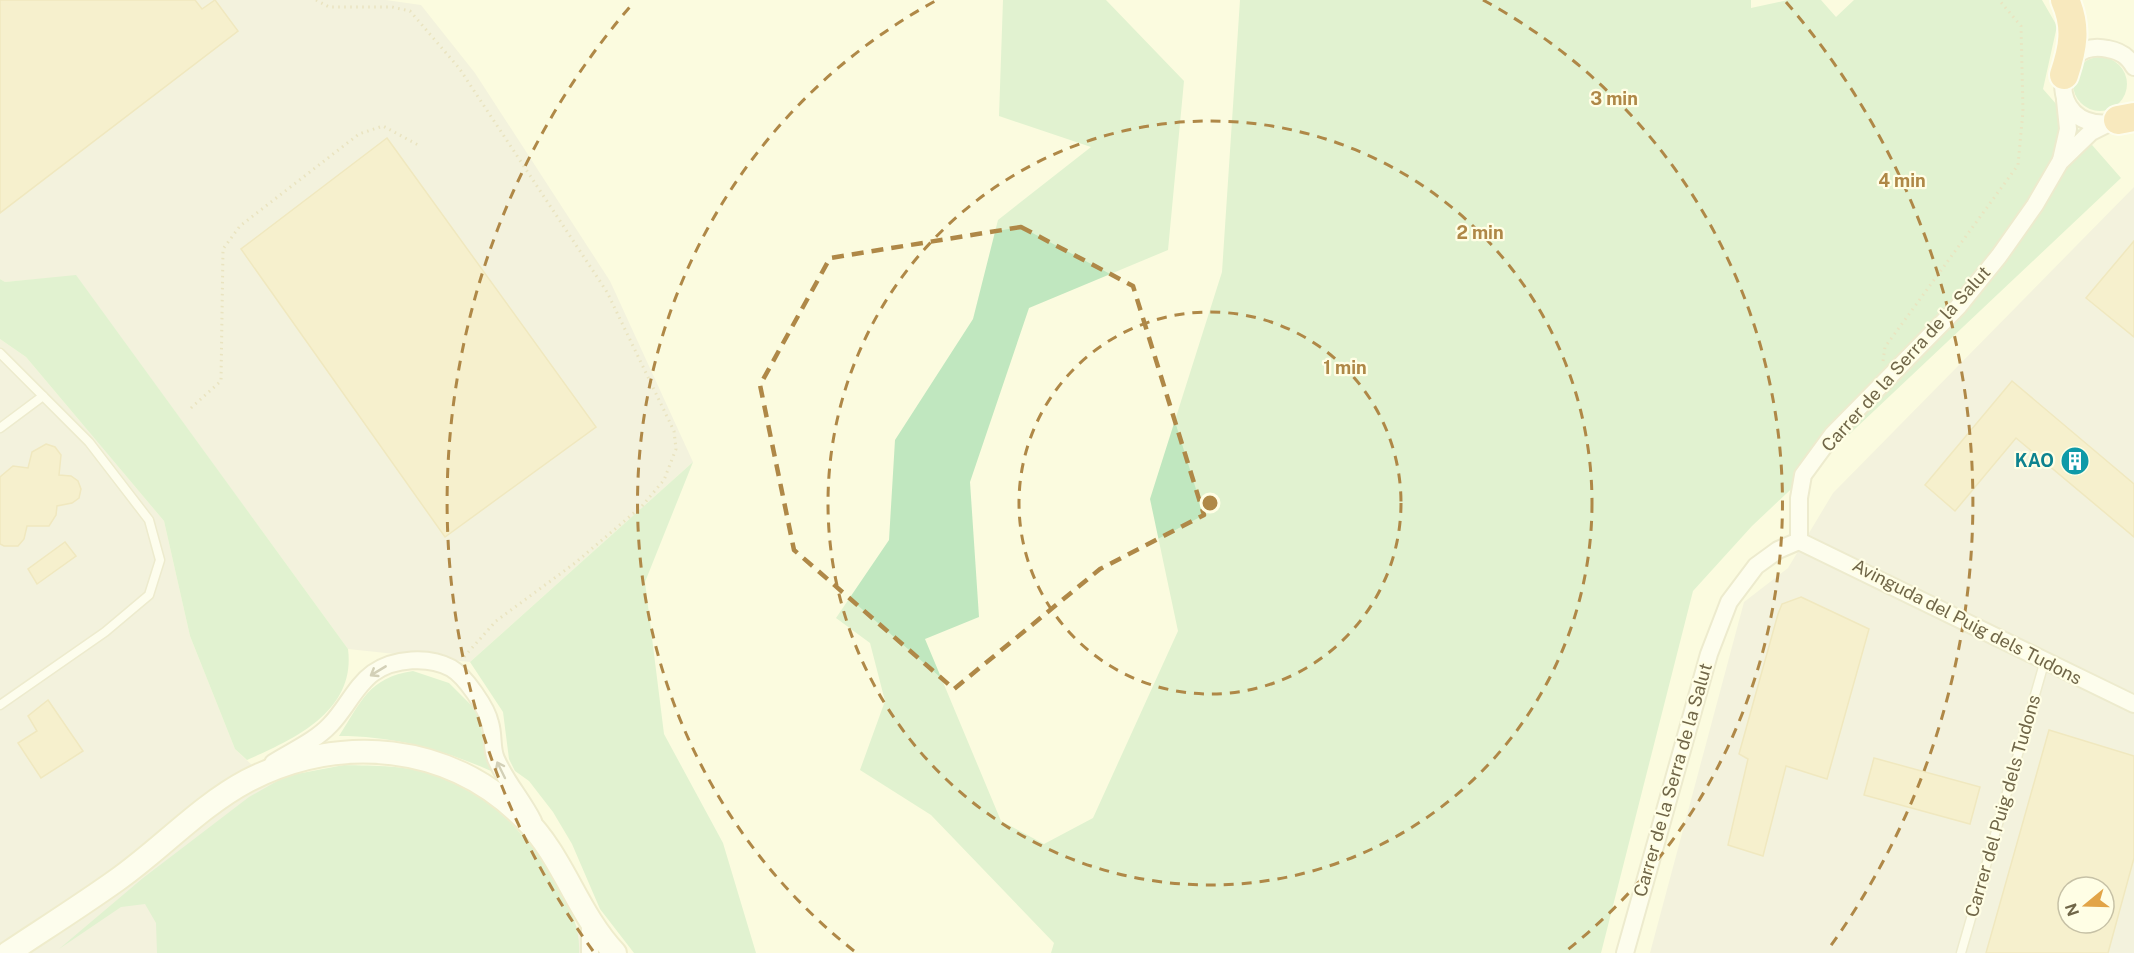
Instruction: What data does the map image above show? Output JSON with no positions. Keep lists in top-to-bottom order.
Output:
{
  "streets": {
    "street": ["Carrer de la Serra de la Salut", "Avinguda del Puig dels Tudons"],
    "lane": ["Carrer del Puig dels Tudons"]
  },
  "crossings": [
    ["Carrer de la Serra de la Salut", "Avinguda del Puig dels Tudons"],
    ["Avinguda del Puig dels Tudons", "Carrer del Puig dels Tudons"]
  ],
  "places": {
    "building": ["KAO"]
  },
  "north": "left",
  "rings": [
    "3 min",
    "4 min",
    "2 min",
    "1 min"
  ]
}
